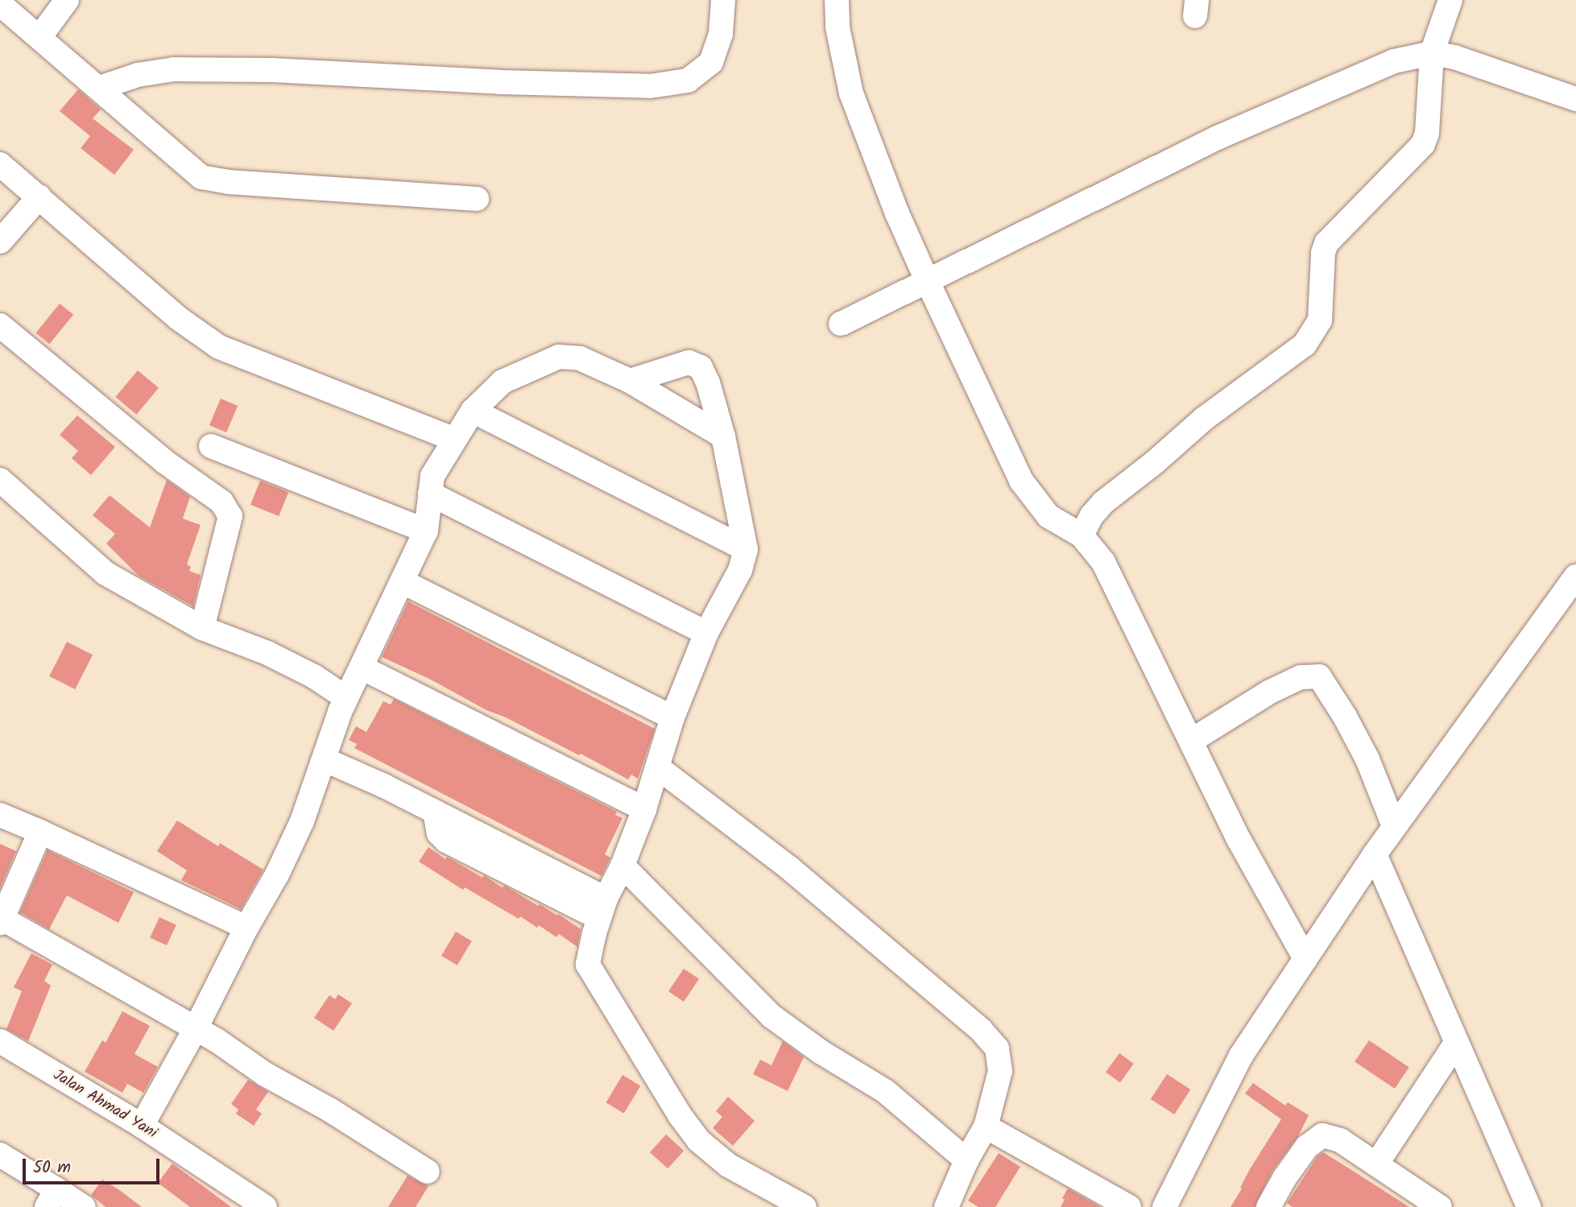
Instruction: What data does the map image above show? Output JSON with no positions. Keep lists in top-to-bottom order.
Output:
{
  "streets": {
    "street": ["Jalan Ahmad Yani"]
  },
  "scale_bar": "50 m"
}
